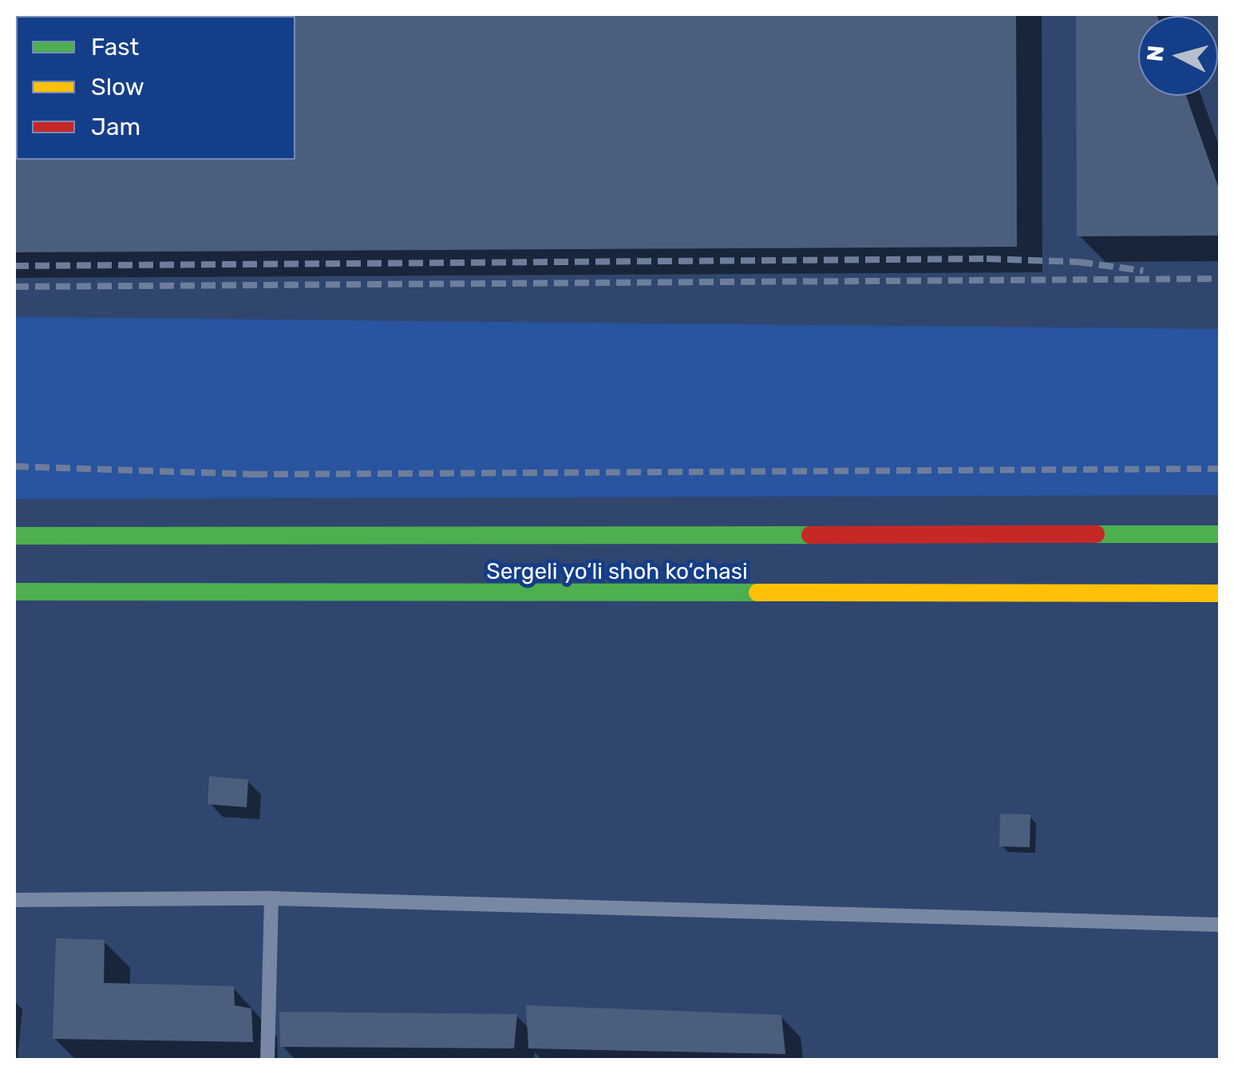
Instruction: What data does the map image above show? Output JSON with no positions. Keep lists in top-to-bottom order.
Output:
{
  "streets": {
    "main road": ["Sergeli yo‘li shoh ko‘chasi"]
  },
  "legend": ["Fast", "Slow", "Jam"],
  "north": "left"
}
